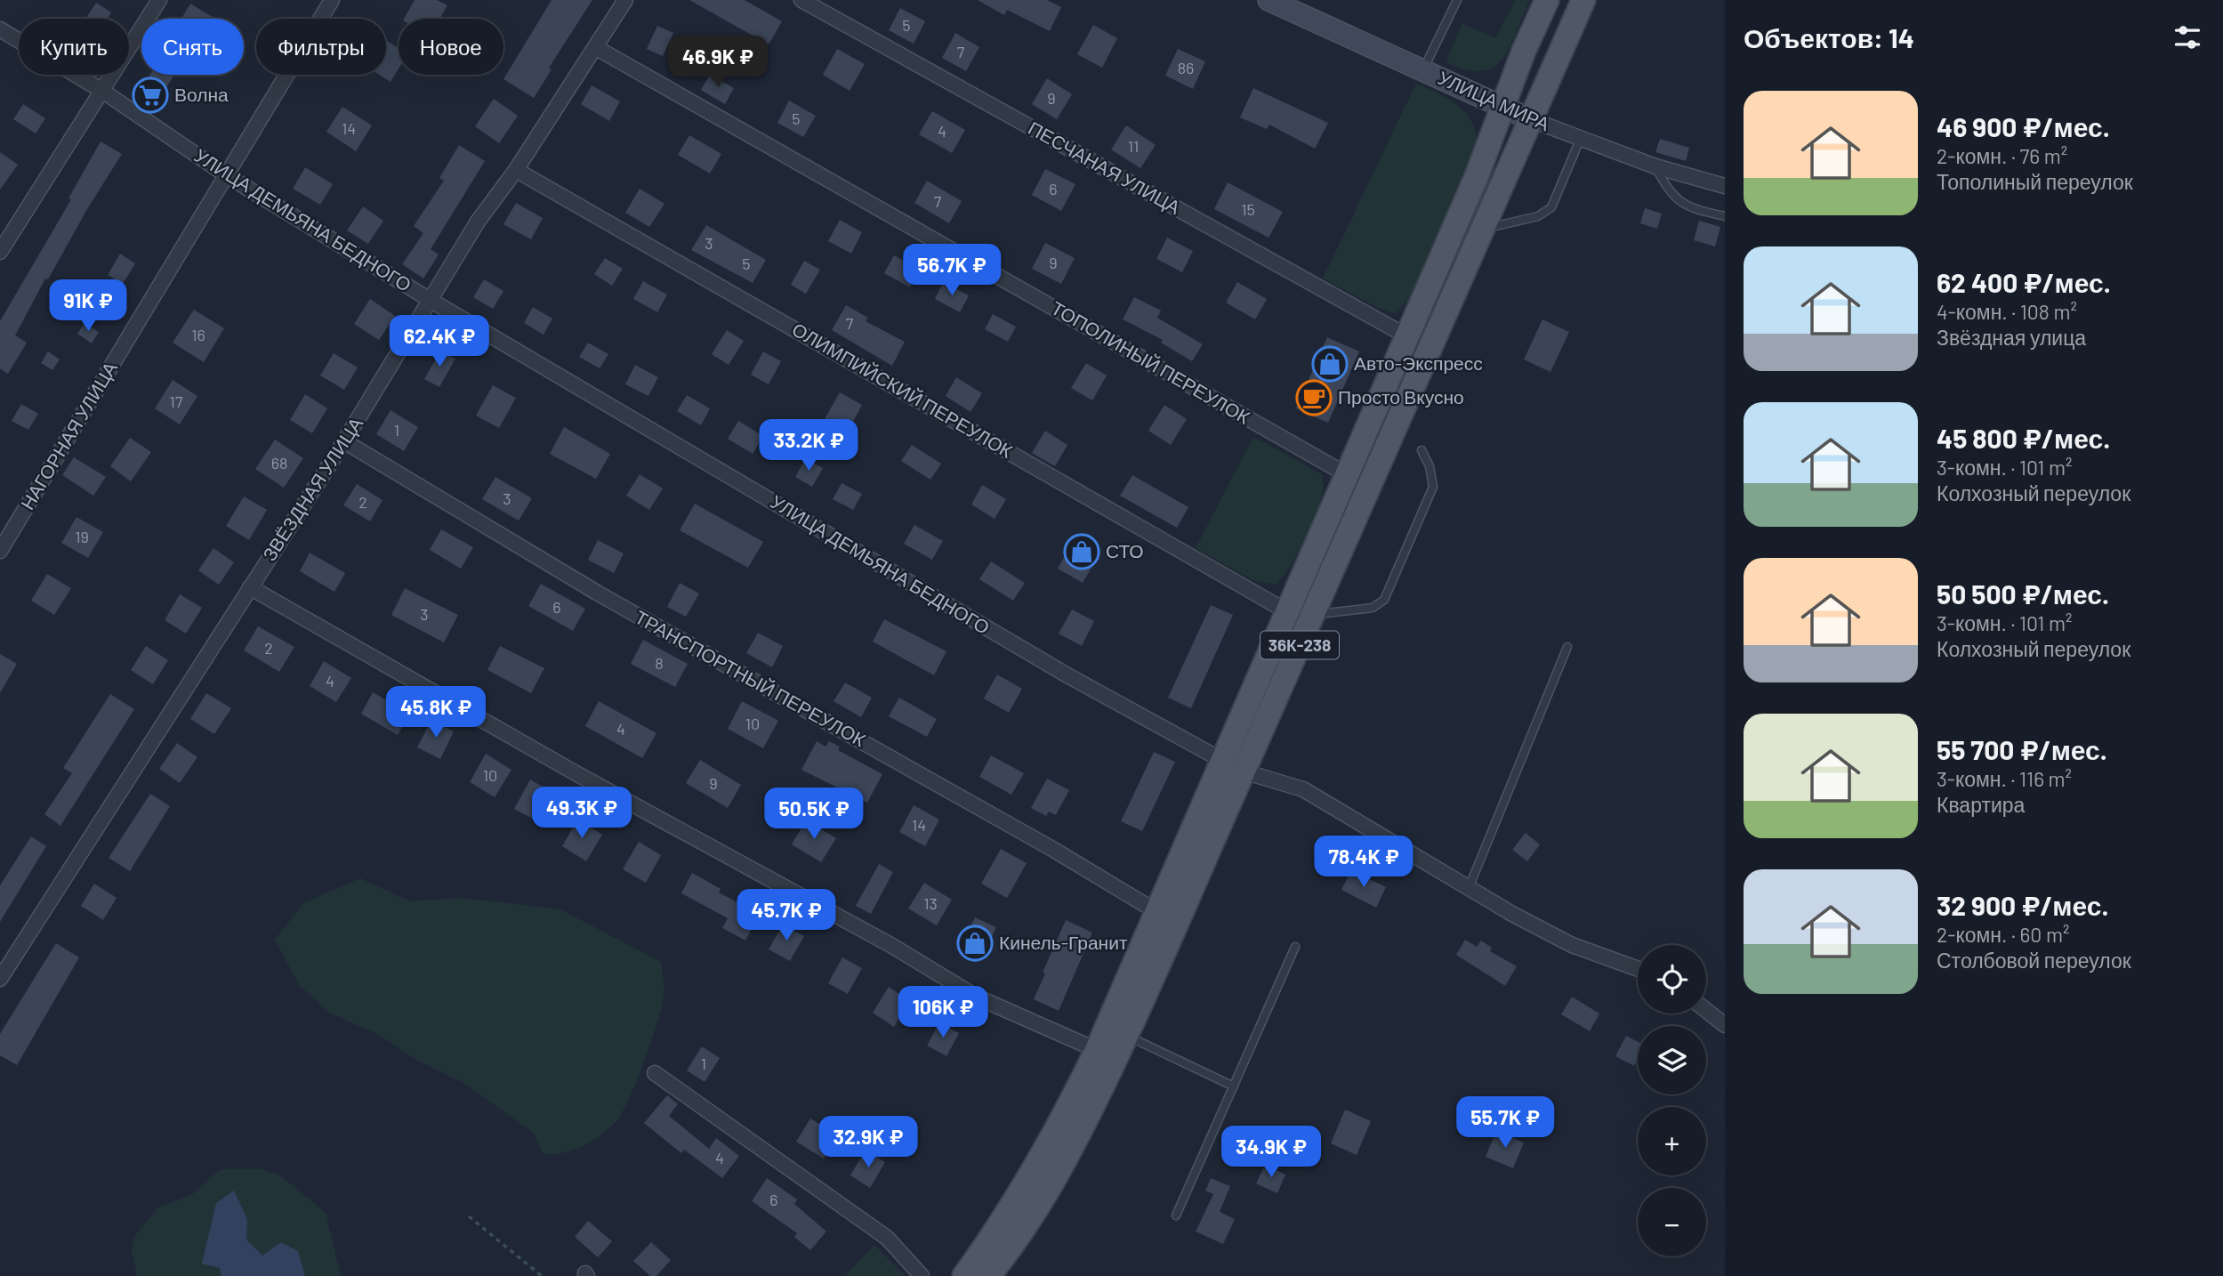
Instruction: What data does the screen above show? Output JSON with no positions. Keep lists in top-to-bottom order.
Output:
{
  "streets": {
    "main road": ["УЛИЦА МИРА", "36К-238"],
    "street": [
      "ПЕСЧАНАЯ УЛИЦА",
      "УЛИЦА ДЕМЬЯНА БЕДНОГО",
      "ТОПОЛИНЫЙ ПЕРЕУЛОК",
      "ОЛИМПИЙСКИЙ ПЕРЕУЛОК",
      "НАГОРНАЯ УЛИЦА",
      "ЗВЁЗДНАЯ УЛИЦА",
      "ТРАНСПОРТНЫЙ ПЕРЕУЛОК"
    ]
  },
  "crossings": [
    ["УЛИЦА МИРА", "36К-238"],
    ["УЛИЦА ДЕМЬЯНА БЕДНОГО", "НАГОРНАЯ УЛИЦА"],
    ["УЛИЦА ДЕМЬЯНА БЕДНОГО", "ЗВЁЗДНАЯ УЛИЦА"],
    ["УЛИЦА ДЕМЬЯНА БЕДНОГО", "36К-238"],
    ["ТОПОЛИНЫЙ ПЕРЕУЛОК", "ЗВЁЗДНАЯ УЛИЦА"],
    ["ОЛИМПИЙСКИЙ ПЕРЕУЛОК", "ЗВЁЗДНАЯ УЛИЦА"],
    ["ЗВЁЗДНАЯ УЛИЦА", "ТРАНСПОРТНЫЙ ПЕРЕУЛОК"]
  ],
  "places": {
    "supermarket": ["Волна"],
    "shop": ["Авто-Экспресс", "СТО", "Кинель-Гранит"],
    "cafe": ["Просто Вкусно"]
  },
  "house_numbers": [
    "5",
    "7",
    "86",
    "9",
    "5",
    "14",
    "4",
    "11",
    "6",
    "7",
    "15",
    "3",
    "9",
    "5",
    "7",
    "16",
    "17",
    "1",
    "68",
    "3",
    "2",
    "19",
    "6",
    "3",
    "2",
    "8",
    "4",
    "10",
    "4",
    "10",
    "9",
    "14",
    "13",
    "1",
    "4",
    "6"
  ],
  "page": {
    "heading": "Объектов: 14",
    "chip": [
      "Купить",
      "Снять",
      "Фильтры",
      "Новое"
    ],
    "price": [
      "46.9K ₽",
      "56.7K ₽",
      "91K ₽",
      "62.4K ₽",
      "33.2K ₽",
      "45.8K ₽",
      "49.3K ₽",
      "50.5K ₽",
      "78.4K ₽",
      "45.7K ₽",
      "106K ₽",
      "55.7K ₽",
      "32.9K ₽",
      "34.9K ₽"
    ],
    "list": [
      {
        "name": "46 900 ₽/мес.",
        "note": "2-комн. · 76 m² · Тополиный переулок"
      },
      {
        "name": "62 400 ₽/мес.",
        "note": "4-комн. · 108 m² · Звёздная улица"
      },
      {
        "name": "45 800 ₽/мес.",
        "note": "3-комн. · 101 m² · Колхозный переулок"
      },
      {
        "name": "50 500 ₽/мес.",
        "note": "3-комн. · 101 m² · Колхозный переулок"
      },
      {
        "name": "55 700 ₽/мес.",
        "note": "3-комн. · 116 m² · Квартира"
      },
      {
        "name": "32 900 ₽/мес.",
        "note": "2-комн. · 60 m² · Столбовой переулок"
      }
    ],
    "map_buttons": ["+", "−"]
  }
}
